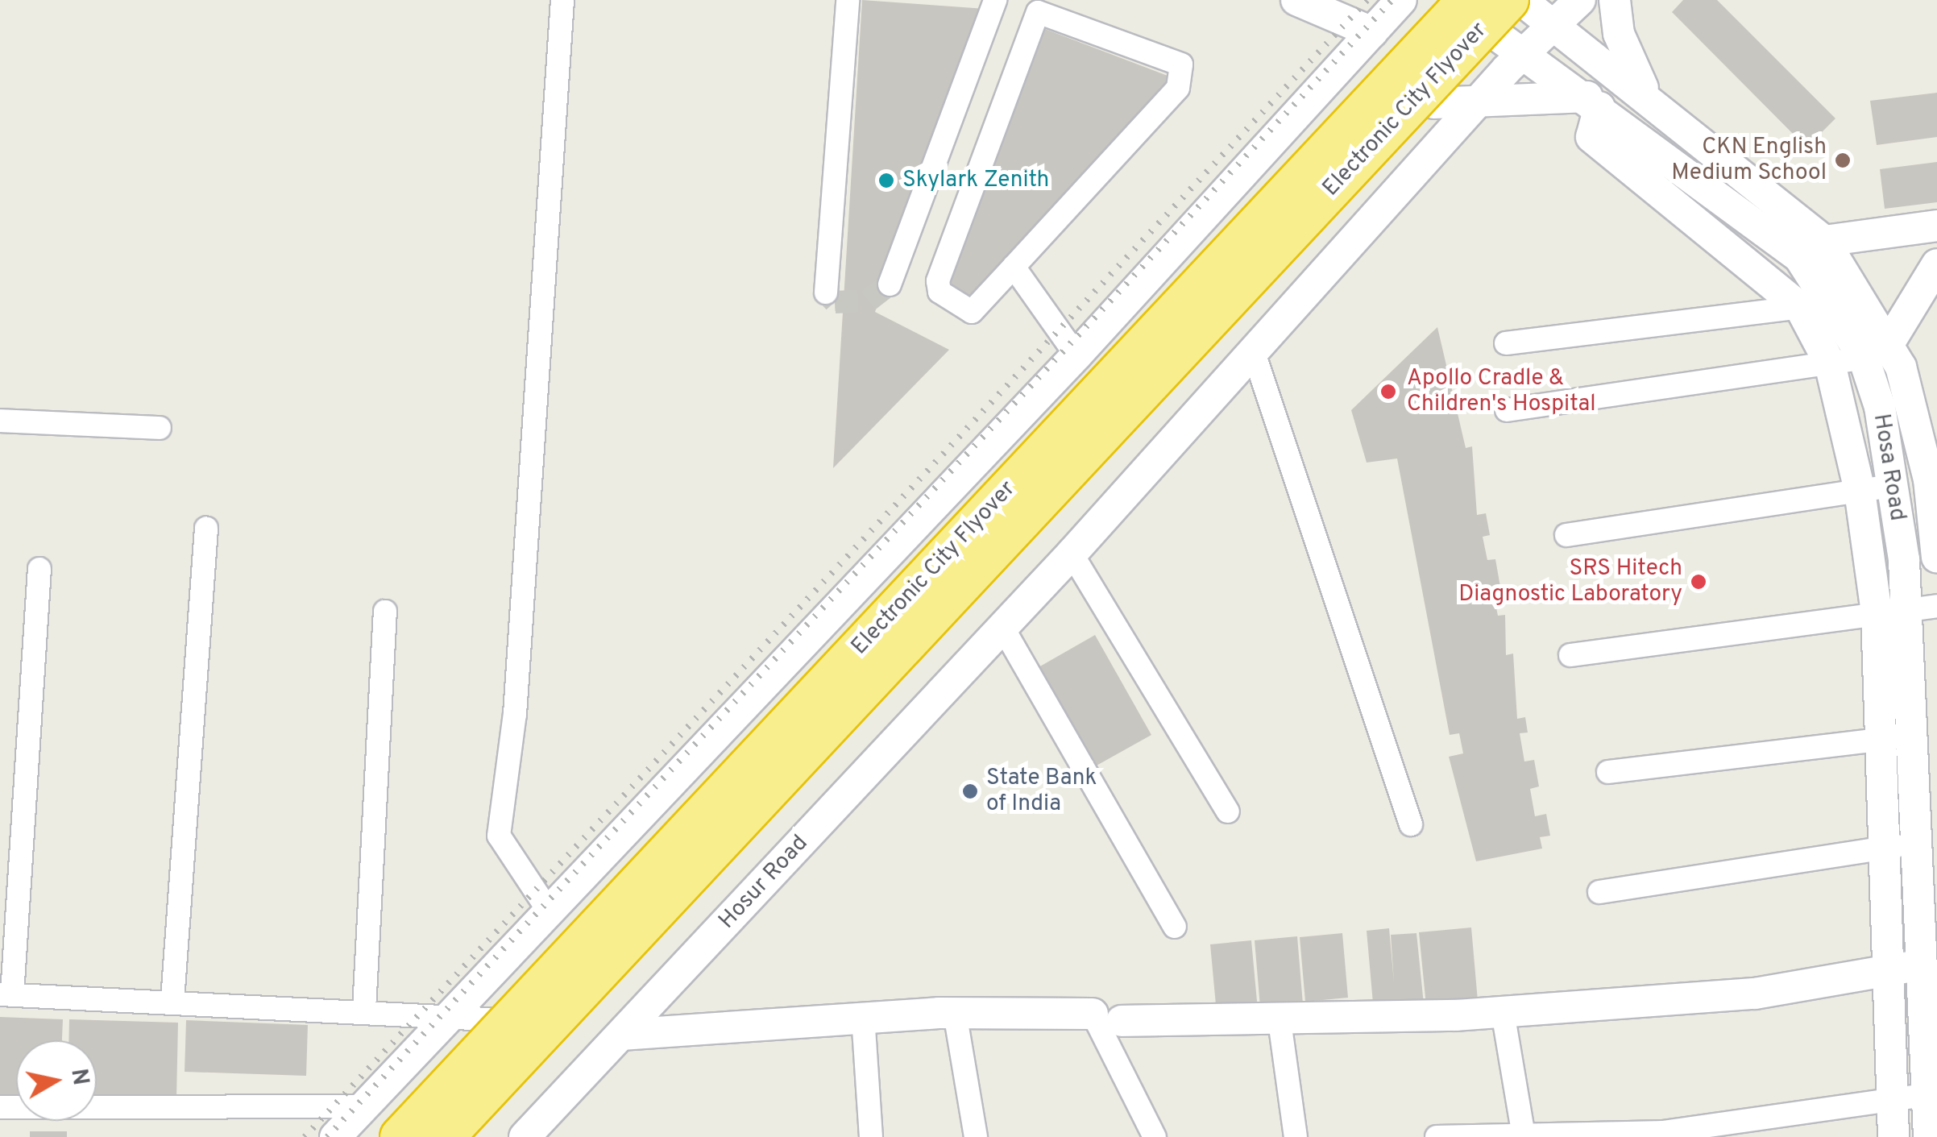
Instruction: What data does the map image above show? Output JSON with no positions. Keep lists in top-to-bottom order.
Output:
{
  "streets": {
    "highway": ["Electronic City Flyover"],
    "street": ["Hosa Road", "Hosur Road"]
  },
  "crossings": [
    ["Hosa Road", "Hosur Road"]
  ],
  "places": [
    "CKN English Medium School",
    "Skylark Zenith",
    "Apollo Cradle & Children's Hospital",
    "SRS Hitech Diagnostic Laboratory",
    "State Bank of India"
  ],
  "north": "right"
}
